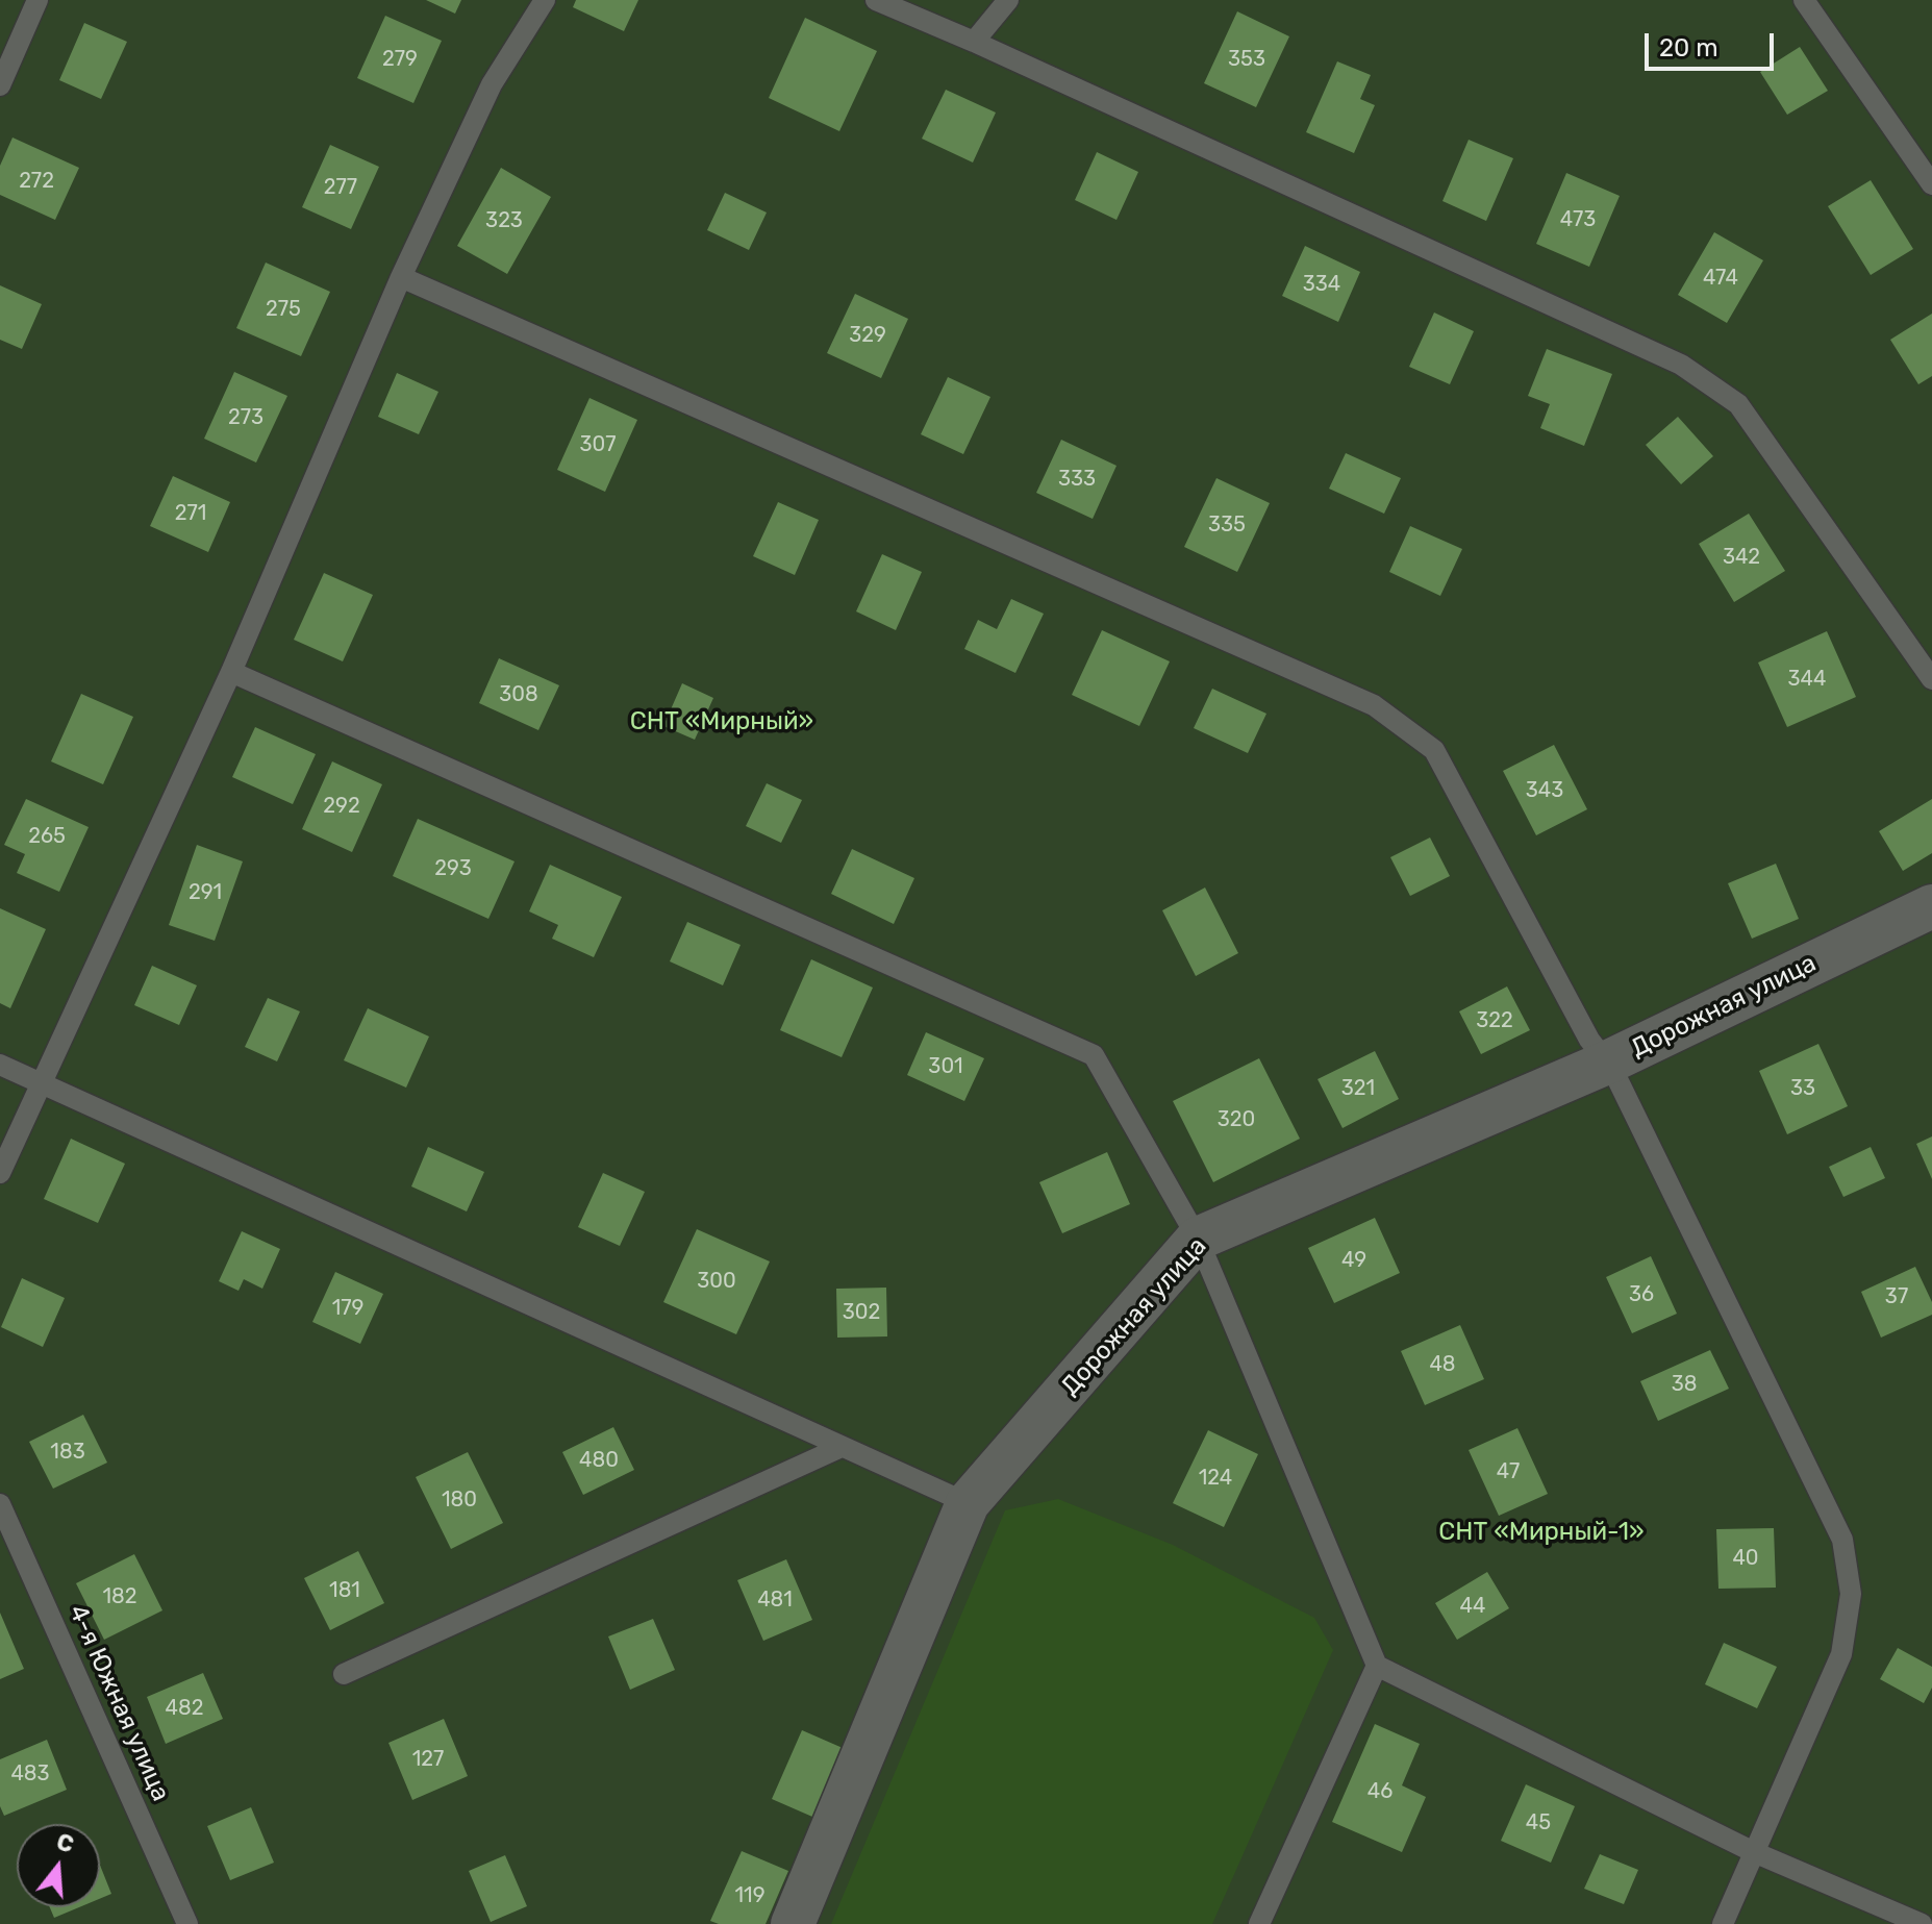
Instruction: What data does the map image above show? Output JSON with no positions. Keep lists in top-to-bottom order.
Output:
{
  "streets": {
    "street": ["Дорожная улица"],
    "lane": ["4-я Южная улица"]
  },
  "parks": ["СНТ «Мирный»", "СНТ «Мирный-1»"],
  "house_numbers": [
    "279",
    "353",
    "272",
    "277",
    "473",
    "323",
    "474",
    "334",
    "275",
    "329",
    "273",
    "307",
    "333",
    "271",
    "335",
    "342",
    "344",
    "308",
    "343",
    "292",
    "265",
    "293",
    "291",
    "322",
    "301",
    "321",
    "33",
    "320",
    "49",
    "300",
    "36",
    "37",
    "179",
    "302",
    "48",
    "38",
    "183",
    "480",
    "47",
    "124",
    "180",
    "40",
    "181",
    "182",
    "481",
    "44",
    "482",
    "127",
    "483",
    "46",
    "45",
    "119"
  ],
  "scale_bar": "20 m",
  "north": "top"
}
